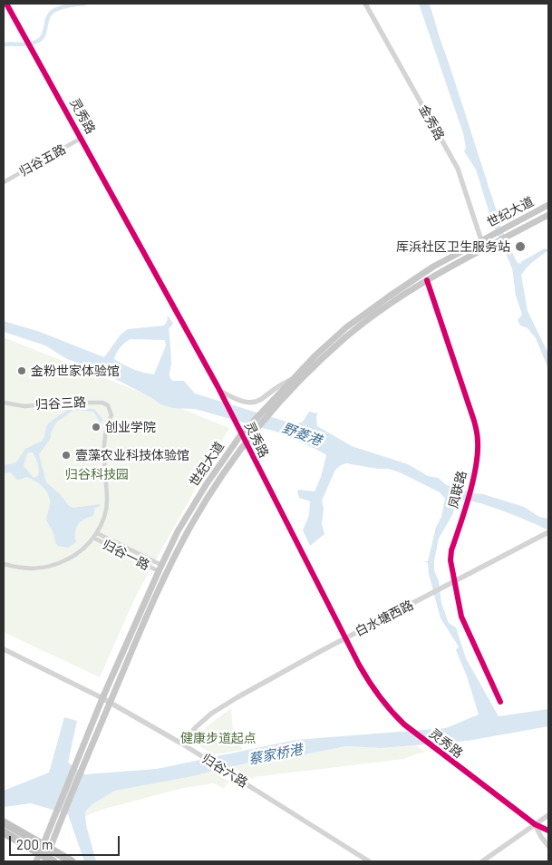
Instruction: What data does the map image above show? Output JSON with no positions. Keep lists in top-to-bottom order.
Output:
{
  "streets": {
    "main road": ["世纪大道"],
    "street": [
      "灵秀路",
      "金秀路",
      "归谷五路",
      "归谷三路",
      "凤联路",
      "归谷一路",
      "白水塘西路",
      "归谷六路"
    ]
  },
  "crossings": [
    ["灵秀路", "归谷五路"],
    ["灵秀路", "世纪大道"],
    ["灵秀路", "白水塘西路"],
    ["金秀路", "世纪大道"],
    ["世纪大道", "凤联路"],
    ["世纪大道", "归谷一路"],
    ["世纪大道", "归谷六路"],
    ["归谷三路", "归谷一路"],
    ["凤联路", "白水塘西路"],
    ["白水塘西路", "归谷六路"]
  ],
  "water": ["野菱港", "蔡家桥港"],
  "parks": ["归谷科技园", "健康步道起点"],
  "places": [
    "厍浜社区卫生服务站",
    "金粉世家体验馆",
    "创业学院",
    "壹藻农业科技体验馆"
  ],
  "scale_bar": "200 m"
}
